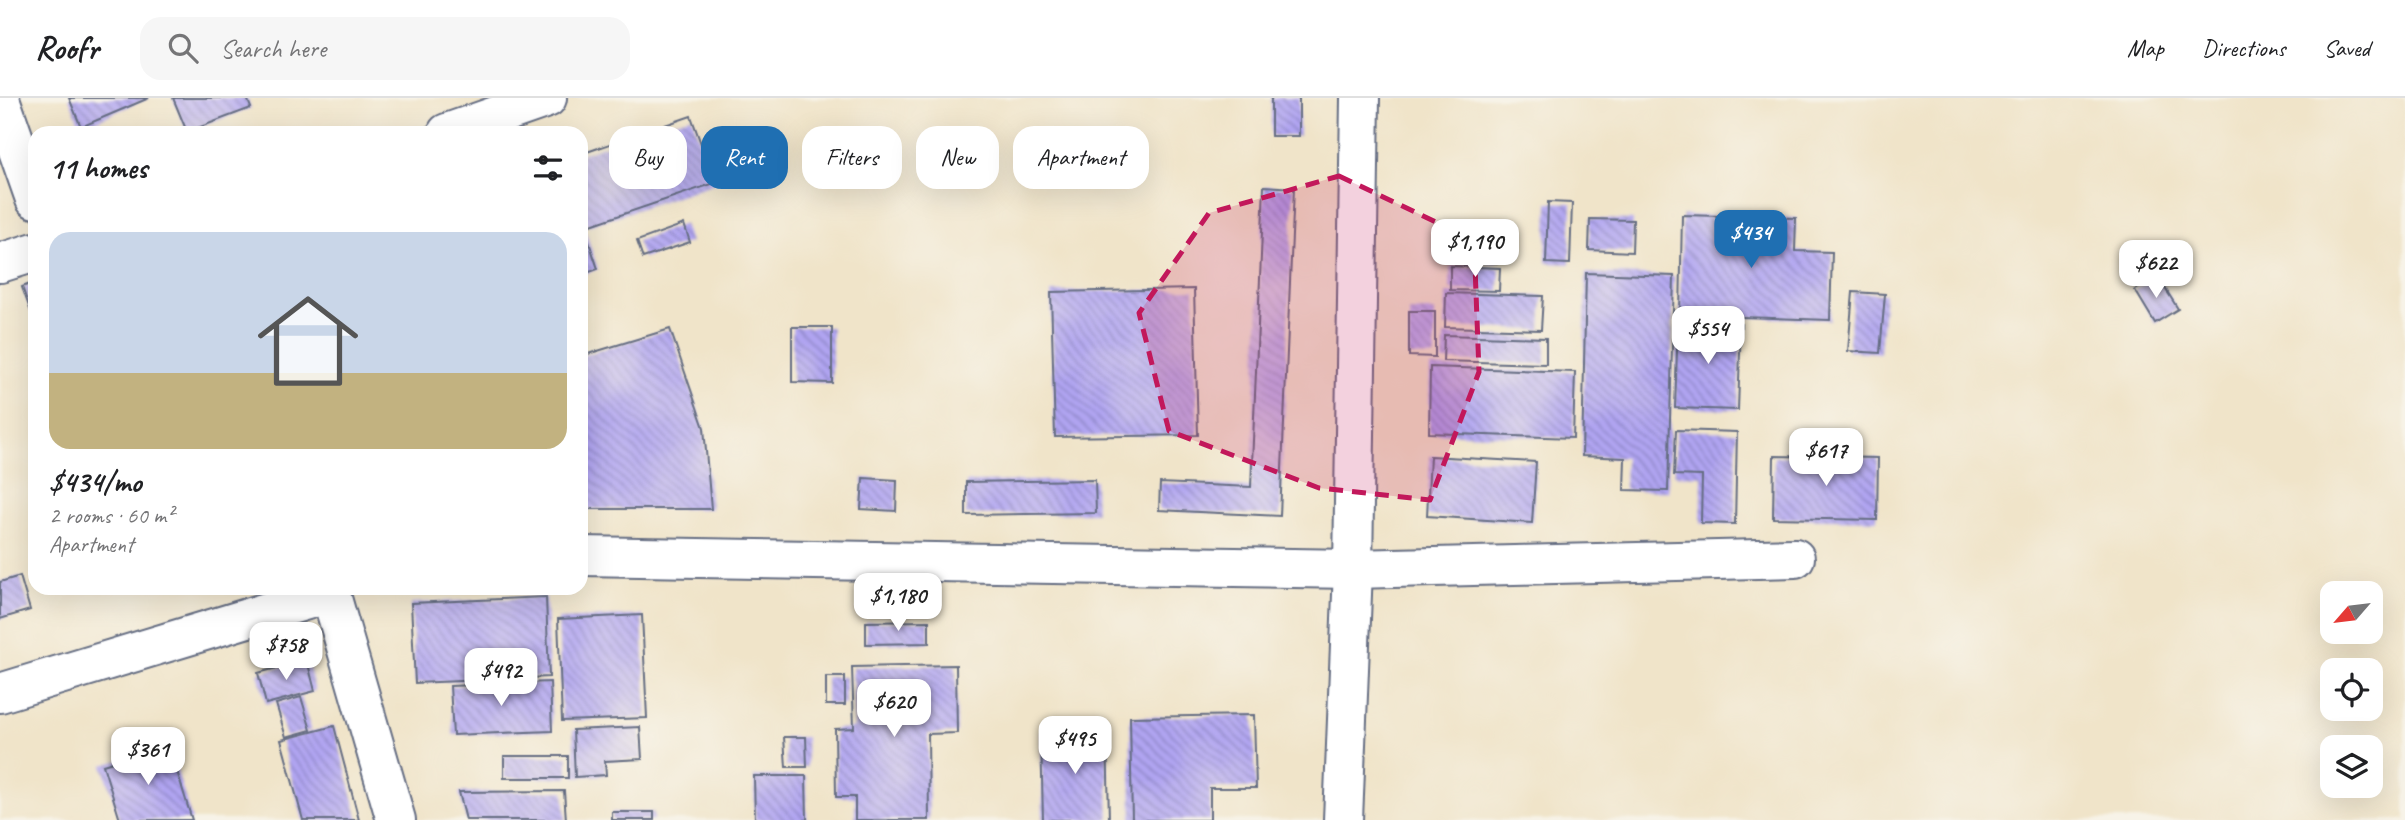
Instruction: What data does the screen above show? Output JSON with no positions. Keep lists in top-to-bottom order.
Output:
{
  "north": "bottom left",
  "page": {
    "header": "Roofr",
    "search": "Search here",
    "nav": ["Map", "Directions", "Saved"],
    "chip": [
      "Buy",
      "Rent",
      "Filters",
      "New",
      "Apartment"
    ],
    "heading": "11 homes",
    "price": [
      "$434",
      "$1,190",
      "$622",
      "$554",
      "$617",
      "$1,180",
      "$758",
      "$492",
      "$620",
      "$495",
      "$361"
    ],
    "list": [
      {
        "name": "$434/mo",
        "note": "2 rooms · 60 m² · Apartment"
      }
    ]
  }
}
